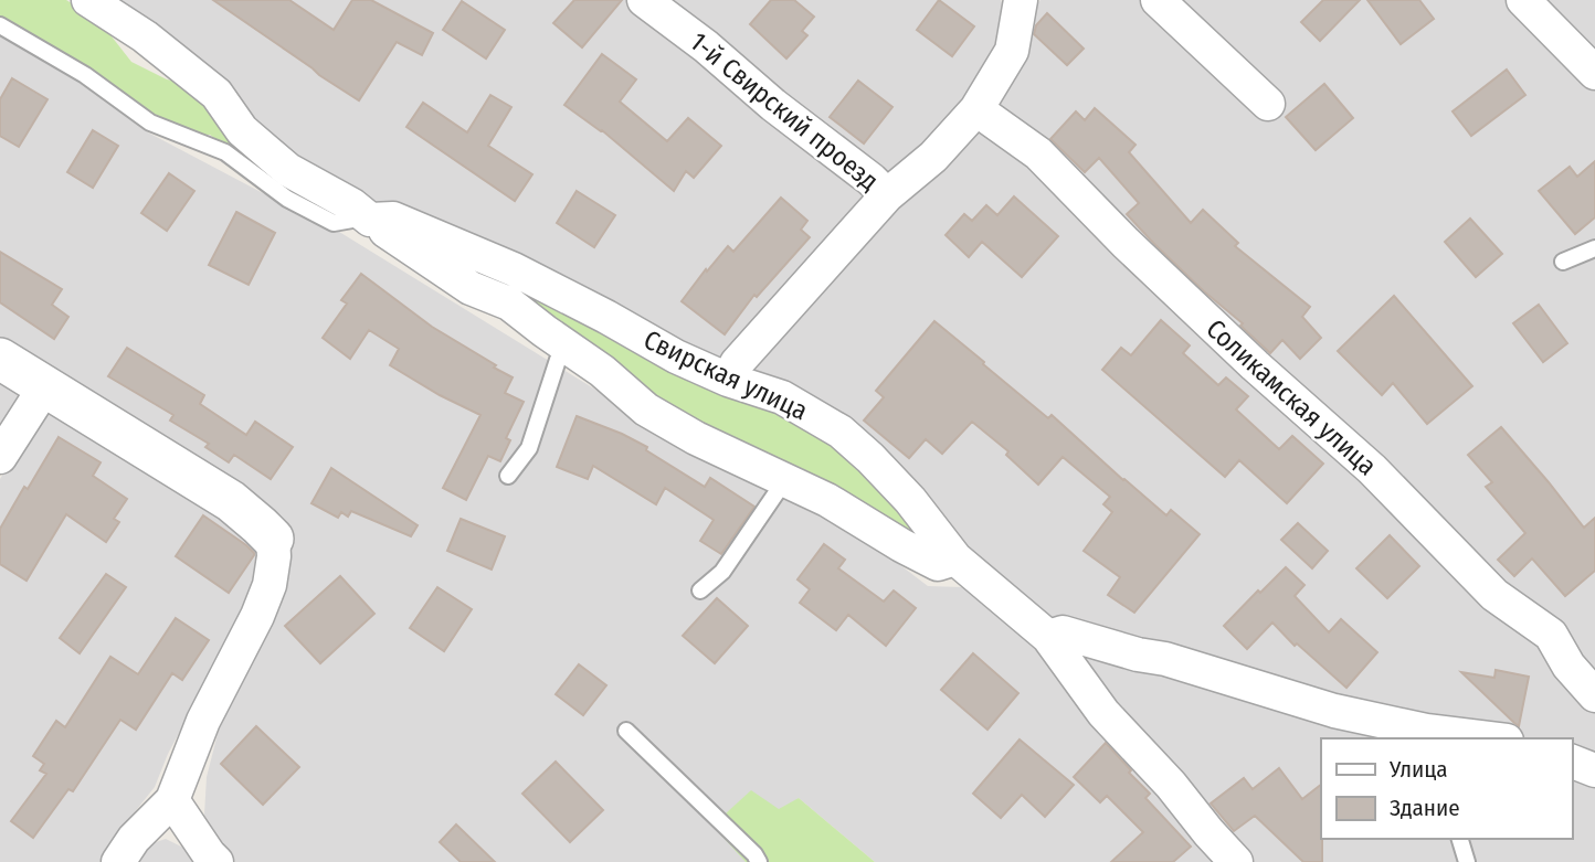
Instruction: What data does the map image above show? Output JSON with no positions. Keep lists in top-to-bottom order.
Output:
{
  "streets": {
    "street": ["1-й Свирский проезд", "Свирская улица", "Соликамская улица"]
  },
  "legend": ["Улица", "Здание"]
}
